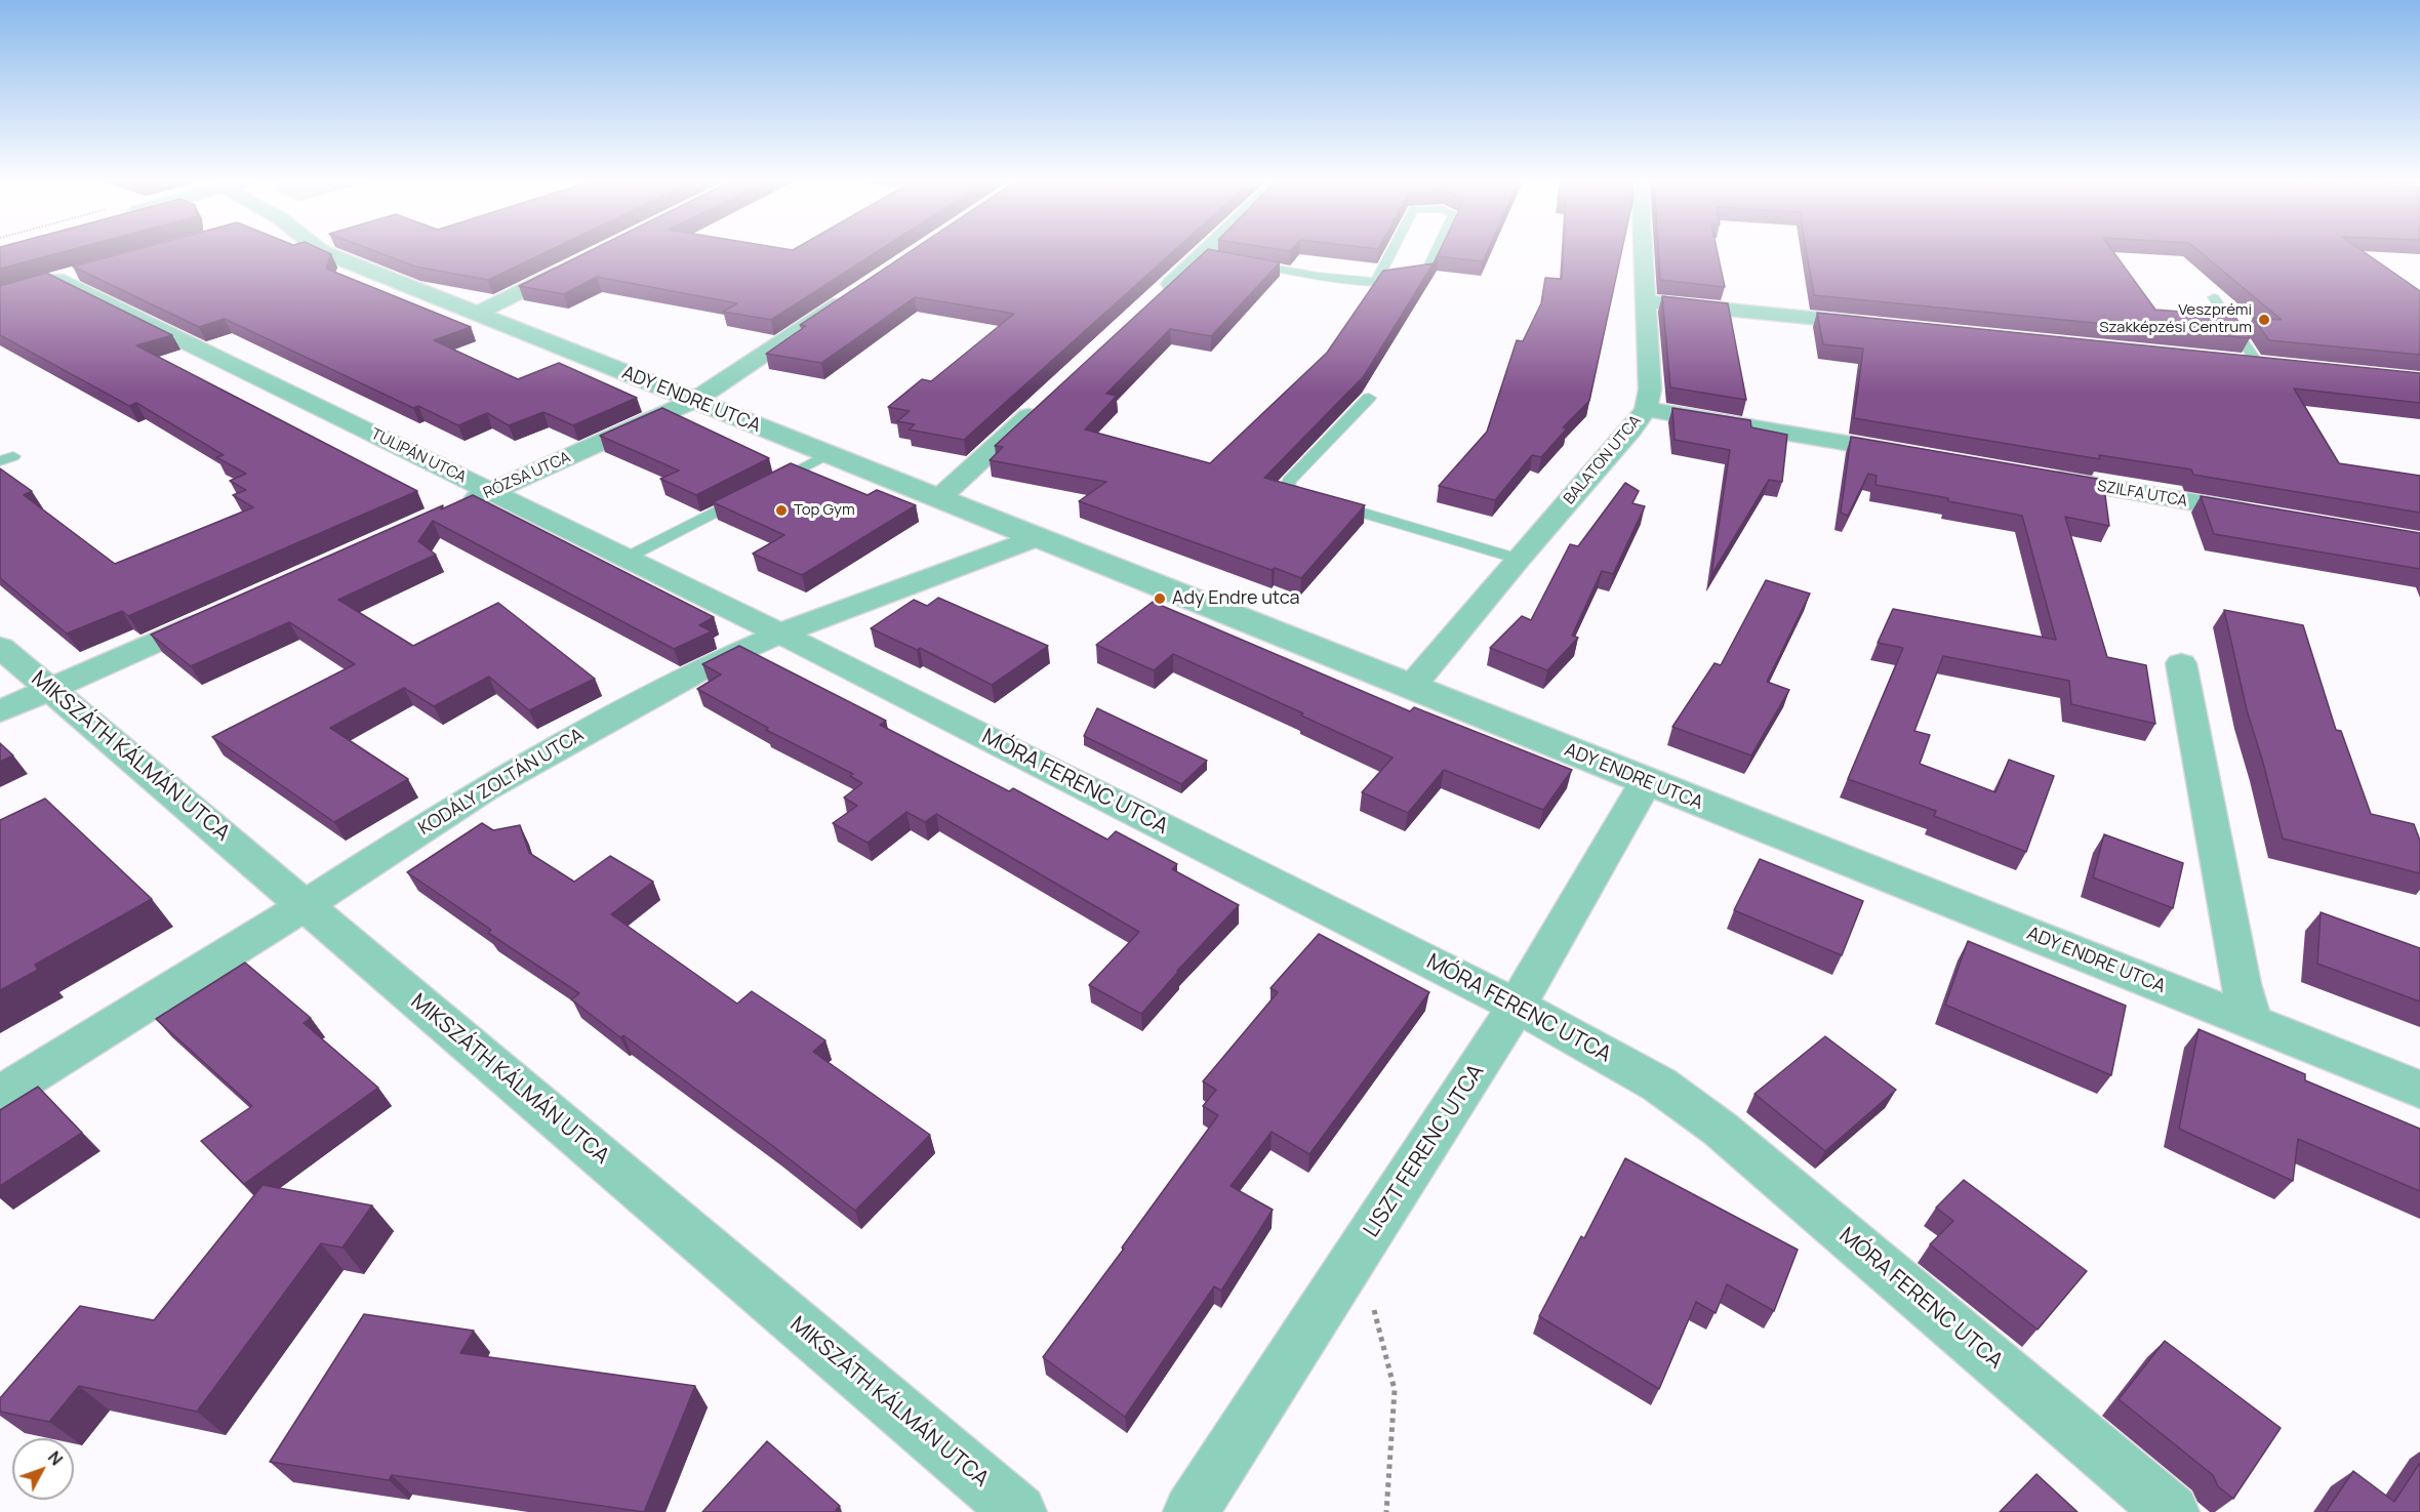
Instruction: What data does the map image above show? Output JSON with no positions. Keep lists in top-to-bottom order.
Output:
{
  "streets": {
    "street": [
      "ADY ENDRE UTCA",
      "TULIPÁN UTCA",
      "BALATON UTCA",
      "RÓZSA UTCA",
      "SZILFA UTCA",
      "MIKSZÁTH KÁLMÁN UTCA",
      "KODÁLY ZOLTÁN UTCA",
      "MÓRA FERENC UTCA",
      "LISZT FERENC UTCA"
    ]
  },
  "crossings": [
    ["ADY ENDRE UTCA", "BALATON UTCA"],
    ["ADY ENDRE UTCA", "RÓZSA UTCA"],
    ["ADY ENDRE UTCA", "KODÁLY ZOLTÁN UTCA"],
    ["ADY ENDRE UTCA", "LISZT FERENC UTCA"],
    ["TULIPÁN UTCA", "RÓZSA UTCA"],
    ["TULIPÁN UTCA", "KODÁLY ZOLTÁN UTCA"],
    ["TULIPÁN UTCA", "MÓRA FERENC UTCA"],
    ["MIKSZÁTH KÁLMÁN UTCA", "KODÁLY ZOLTÁN UTCA"],
    ["KODÁLY ZOLTÁN UTCA", "MÓRA FERENC UTCA"],
    ["MÓRA FERENC UTCA", "LISZT FERENC UTCA"]
  ],
  "places": ["Veszprémi Szakképzési Centrum", "Top Gym", "Ady Endre utca"],
  "north": "top right"
}
